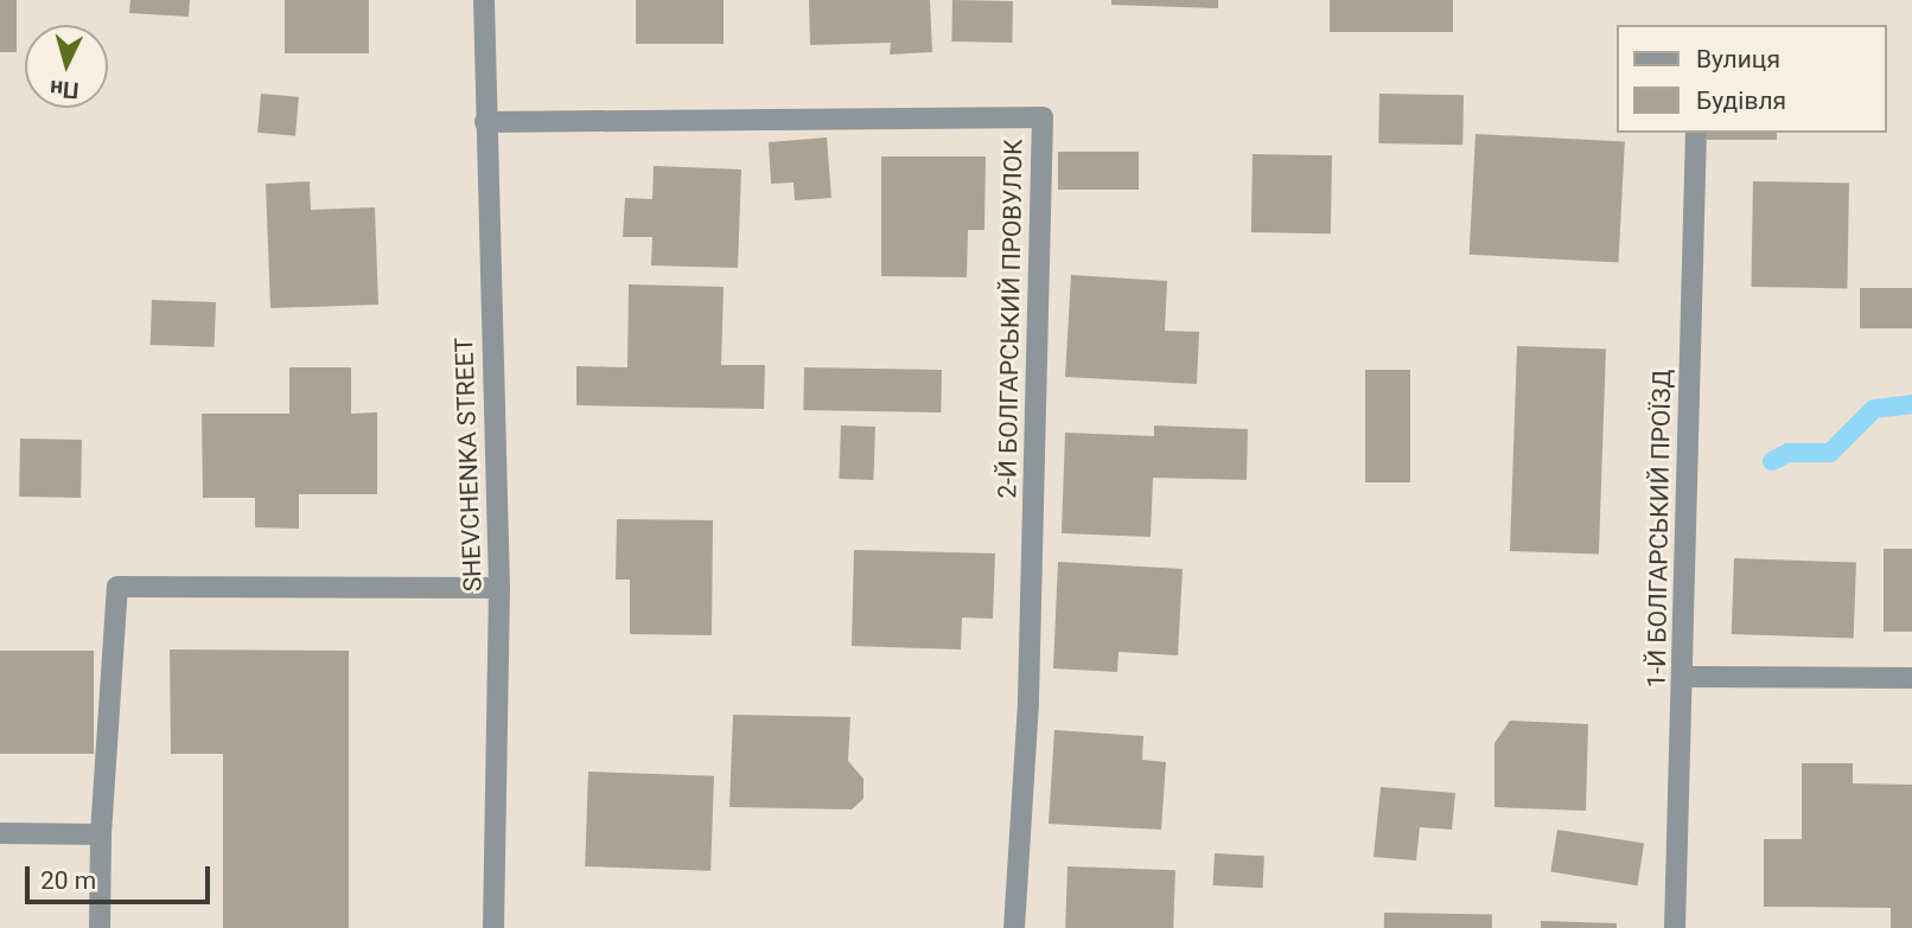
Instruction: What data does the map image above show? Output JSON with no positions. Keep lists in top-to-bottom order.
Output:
{
  "streets": {
    "street": ["2-Й БОЛГАРСЬКИЙ ПРОВУЛОК", "SHEVCHENKA STREET", "1-Й БОЛГАРСЬКИЙ ПРОЇЗД"]
  },
  "crossings": [
    ["2-Й БОЛГАРСЬКИЙ ПРОВУЛОК", "SHEVCHENKA STREET"]
  ],
  "legend": ["Вулиця", "Будівля"],
  "scale_bar": "20 m",
  "north": "bottom"
}
